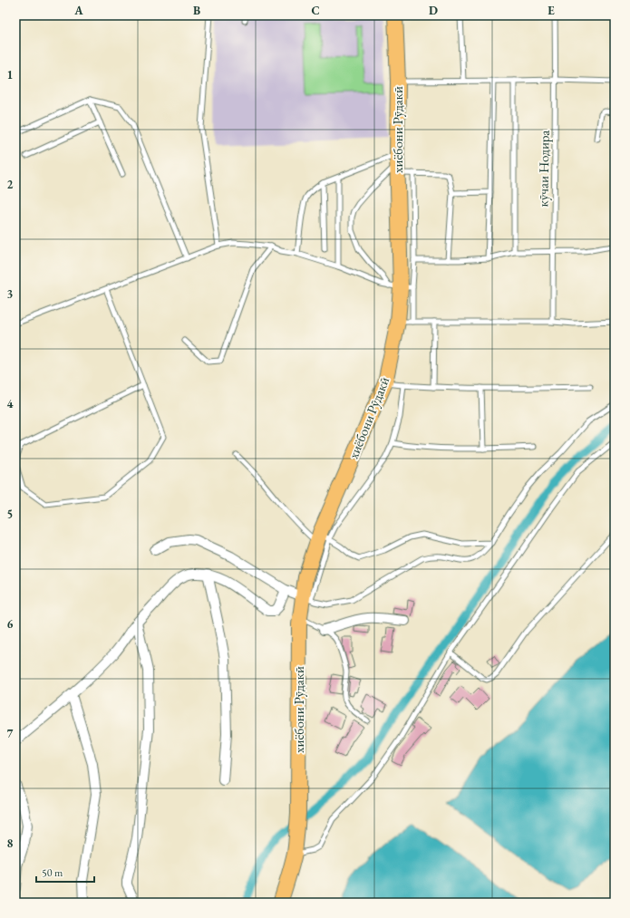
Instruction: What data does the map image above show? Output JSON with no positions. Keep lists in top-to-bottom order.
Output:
{
  "streets": {
    "highway": ["хиёбони Рӯдакӣ"],
    "lane": ["кӯчаи Нодира"]
  },
  "scale_bar": "50 m",
  "grid": {
    "columns": [
      "A",
      "B",
      "C",
      "D",
      "E"
    ],
    "rows": [
      "1",
      "2",
      "3",
      "4",
      "5",
      "6",
      "7",
      "8"
    ]
  }
}
